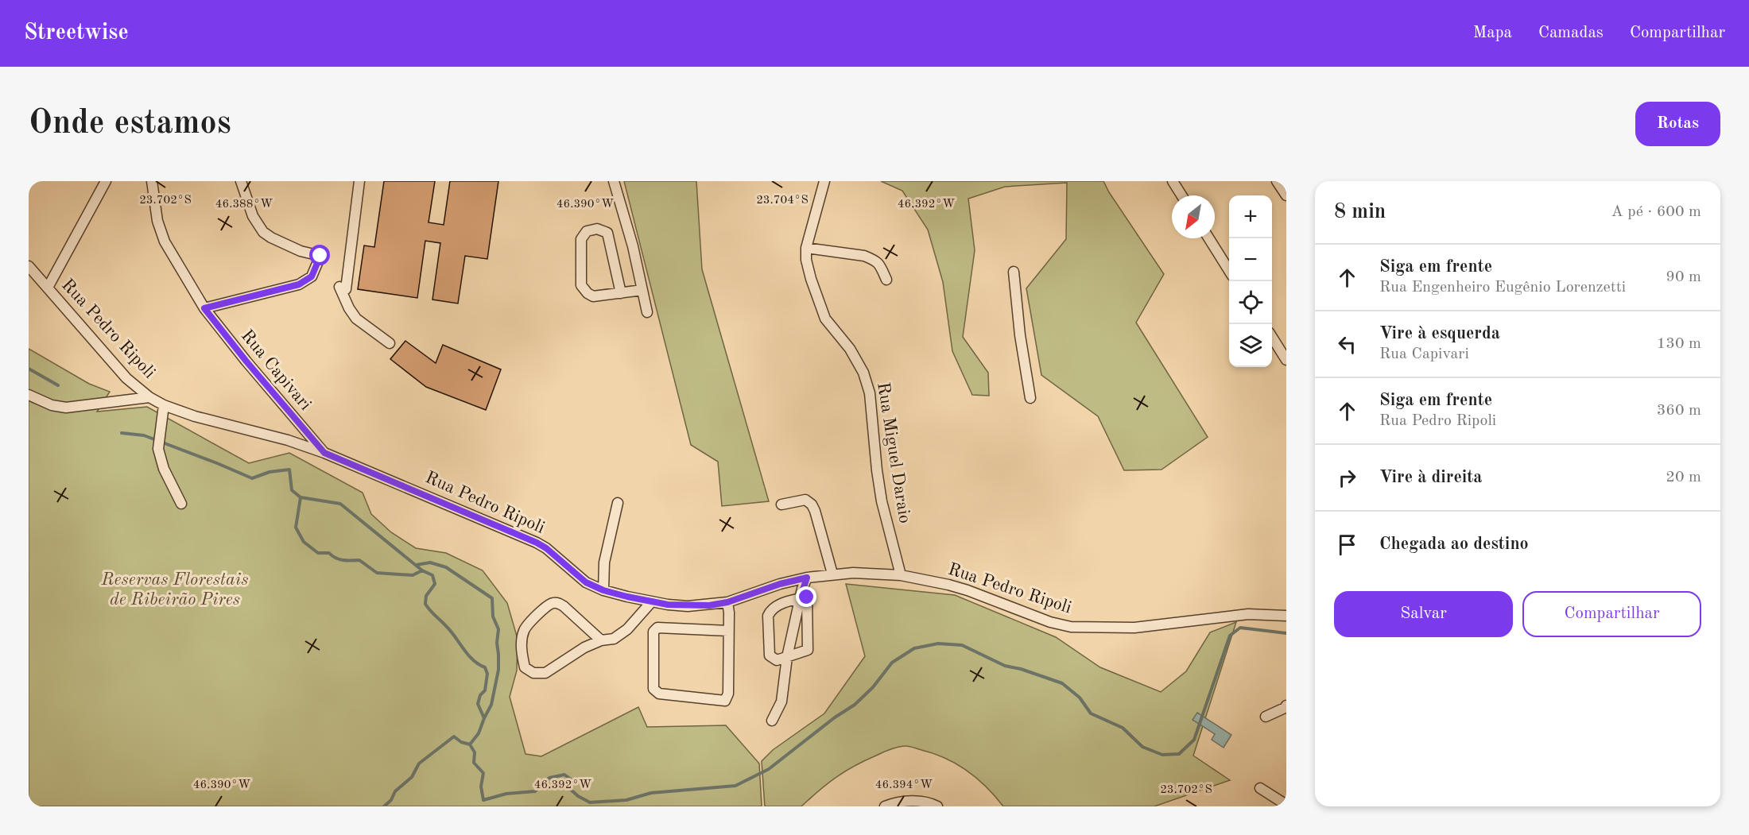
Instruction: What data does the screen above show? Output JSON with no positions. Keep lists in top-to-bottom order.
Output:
{
  "streets": {
    "street": ["Rua Pedro Ripoli", "Rua Capivari", "Rua Miguel Daraio"]
  },
  "crossings": [
    ["Rua Pedro Ripoli", "Rua Capivari"],
    ["Rua Pedro Ripoli", "Rua Miguel Daraio"]
  ],
  "parks": ["Reservas Florestais de Ribeirão Pires"],
  "north": "bottom left",
  "page": {
    "header": "Streetwise",
    "nav": ["Mapa", "Camadas", "Compartilhar"],
    "buttons": [
      "Rotas",
      ["Salvar", "Compartilhar"]
    ],
    "title": "Onde estamos",
    "heading": ["8 min", "A pé · 600 m"],
    "map_buttons": ["+", "−"],
    "list": [
      ["Siga em frente", "Rua Engenheiro Eugênio Lorenzetti", "90 m"],
      ["Vire à esquerda", "Rua Capivari", "130 m"],
      ["Siga em frente", "Rua Pedro Ripoli", "360 m"],
      ["Vire à direita", "20 m"],
      "Chegada ao destino"
    ]
  },
  "coordinates": [
    "23.702°S",
    "23.704°S",
    "46.388°W",
    "46.390°W",
    "46.392°W",
    "46.394°W"
  ]
}
